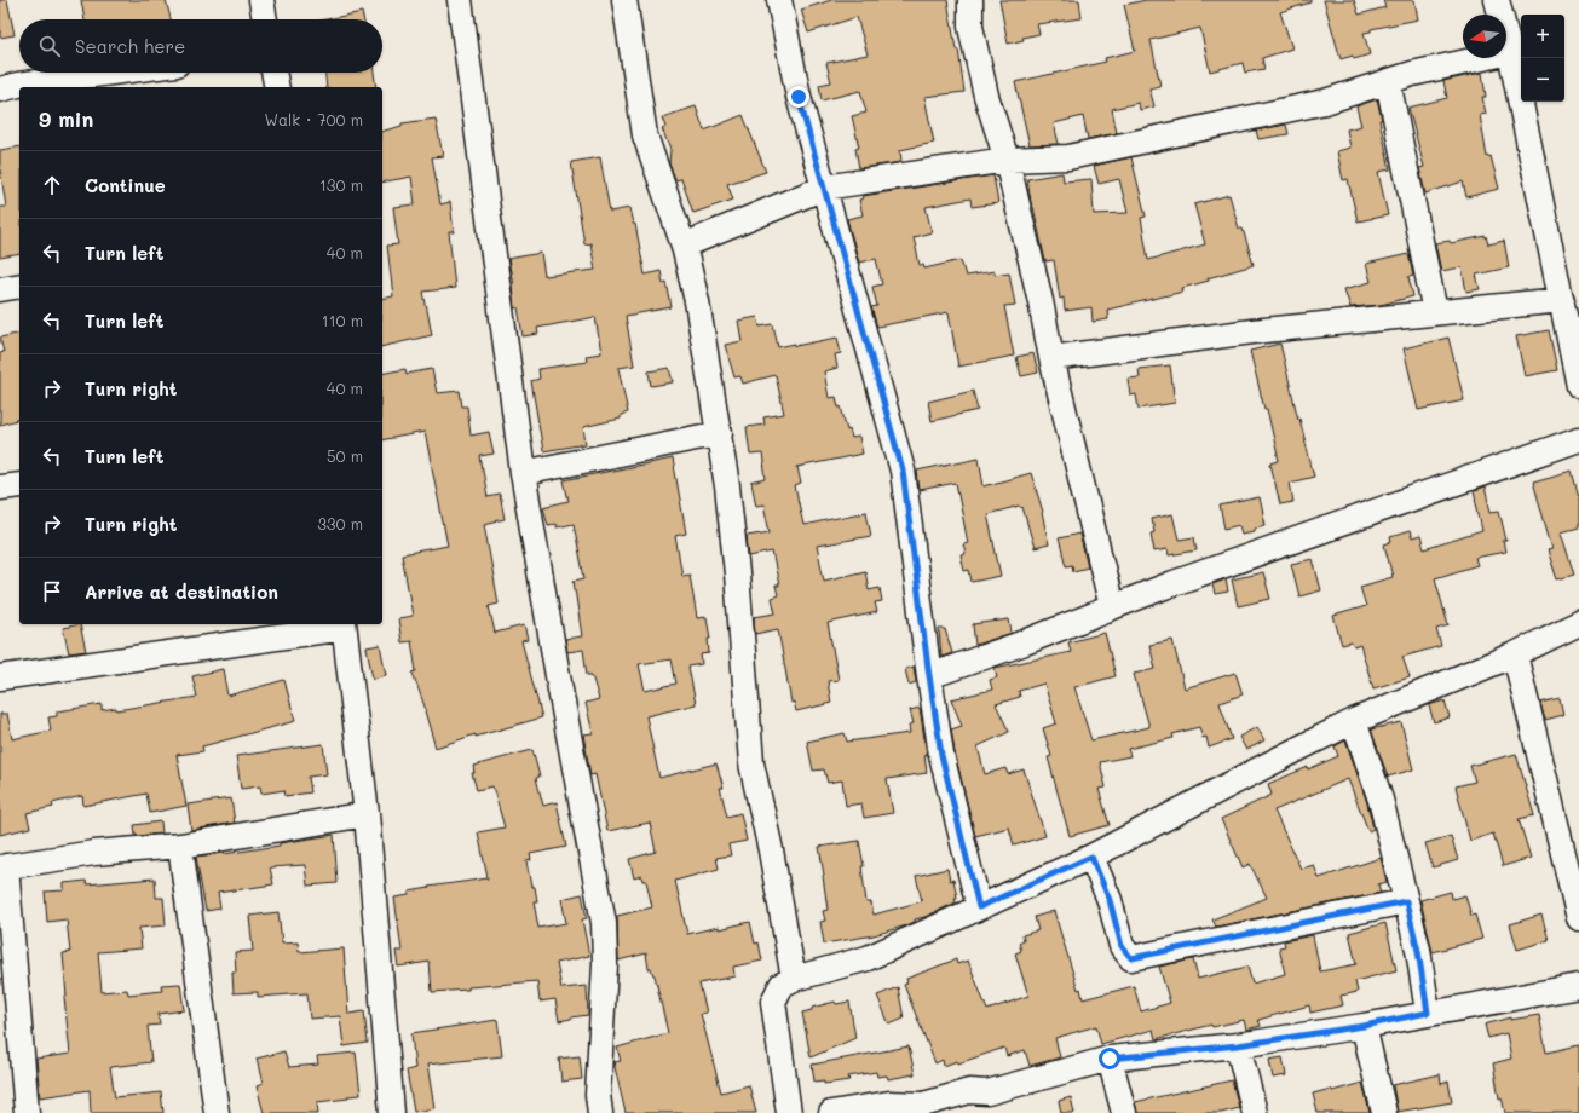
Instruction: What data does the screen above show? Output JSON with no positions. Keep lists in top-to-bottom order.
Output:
{
  "north": "left",
  "page": {
    "map_buttons": ["+", "−"],
    "search": "Search here",
    "heading": ["9 min", "Walk · 700 m"],
    "list": [
      ["Continue", "130 m"],
      ["Turn left", "40 m"],
      ["Turn left", "110 m"],
      ["Turn right", "40 m"],
      ["Turn left", "50 m"],
      ["Turn right", "330 m"],
      "Arrive at destination"
    ]
  }
}
